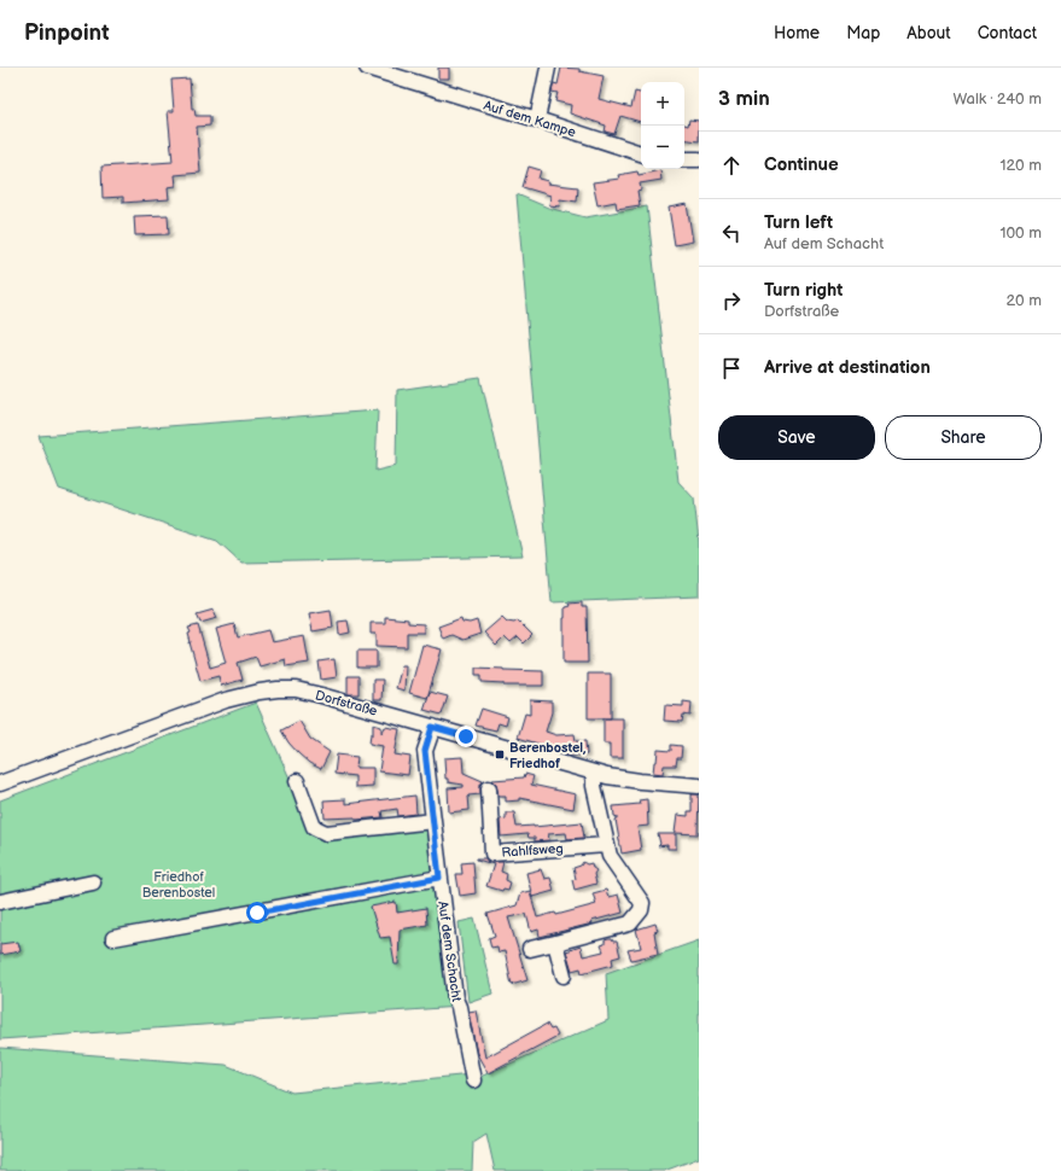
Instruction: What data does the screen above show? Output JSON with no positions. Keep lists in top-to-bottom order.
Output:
{
  "streets": {
    "street": [
      "Auf dem Kampe",
      "Dorfstraße",
      "Rahlfsweg",
      "Auf dem Schacht"
    ]
  },
  "crossings": [
    ["Dorfstraße", "Auf dem Schacht"]
  ],
  "parks": ["Friedhof Berenbostel"],
  "places": {
    "transit": ["Berenbostel, Friedhof"]
  },
  "page": {
    "header": "Pinpoint",
    "nav": [
      "Home",
      "Map",
      "About",
      "Contact"
    ],
    "heading": ["3 min", "Walk · 240 m"],
    "map_buttons": ["+", "−"],
    "list": [
      ["Continue", "120 m"],
      ["Turn left", "Auf dem Schacht", "100 m"],
      ["Turn right", "Dorfstraße", "20 m"],
      "Arrive at destination"
    ],
    "buttons": ["Save", "Share"]
  }
}
